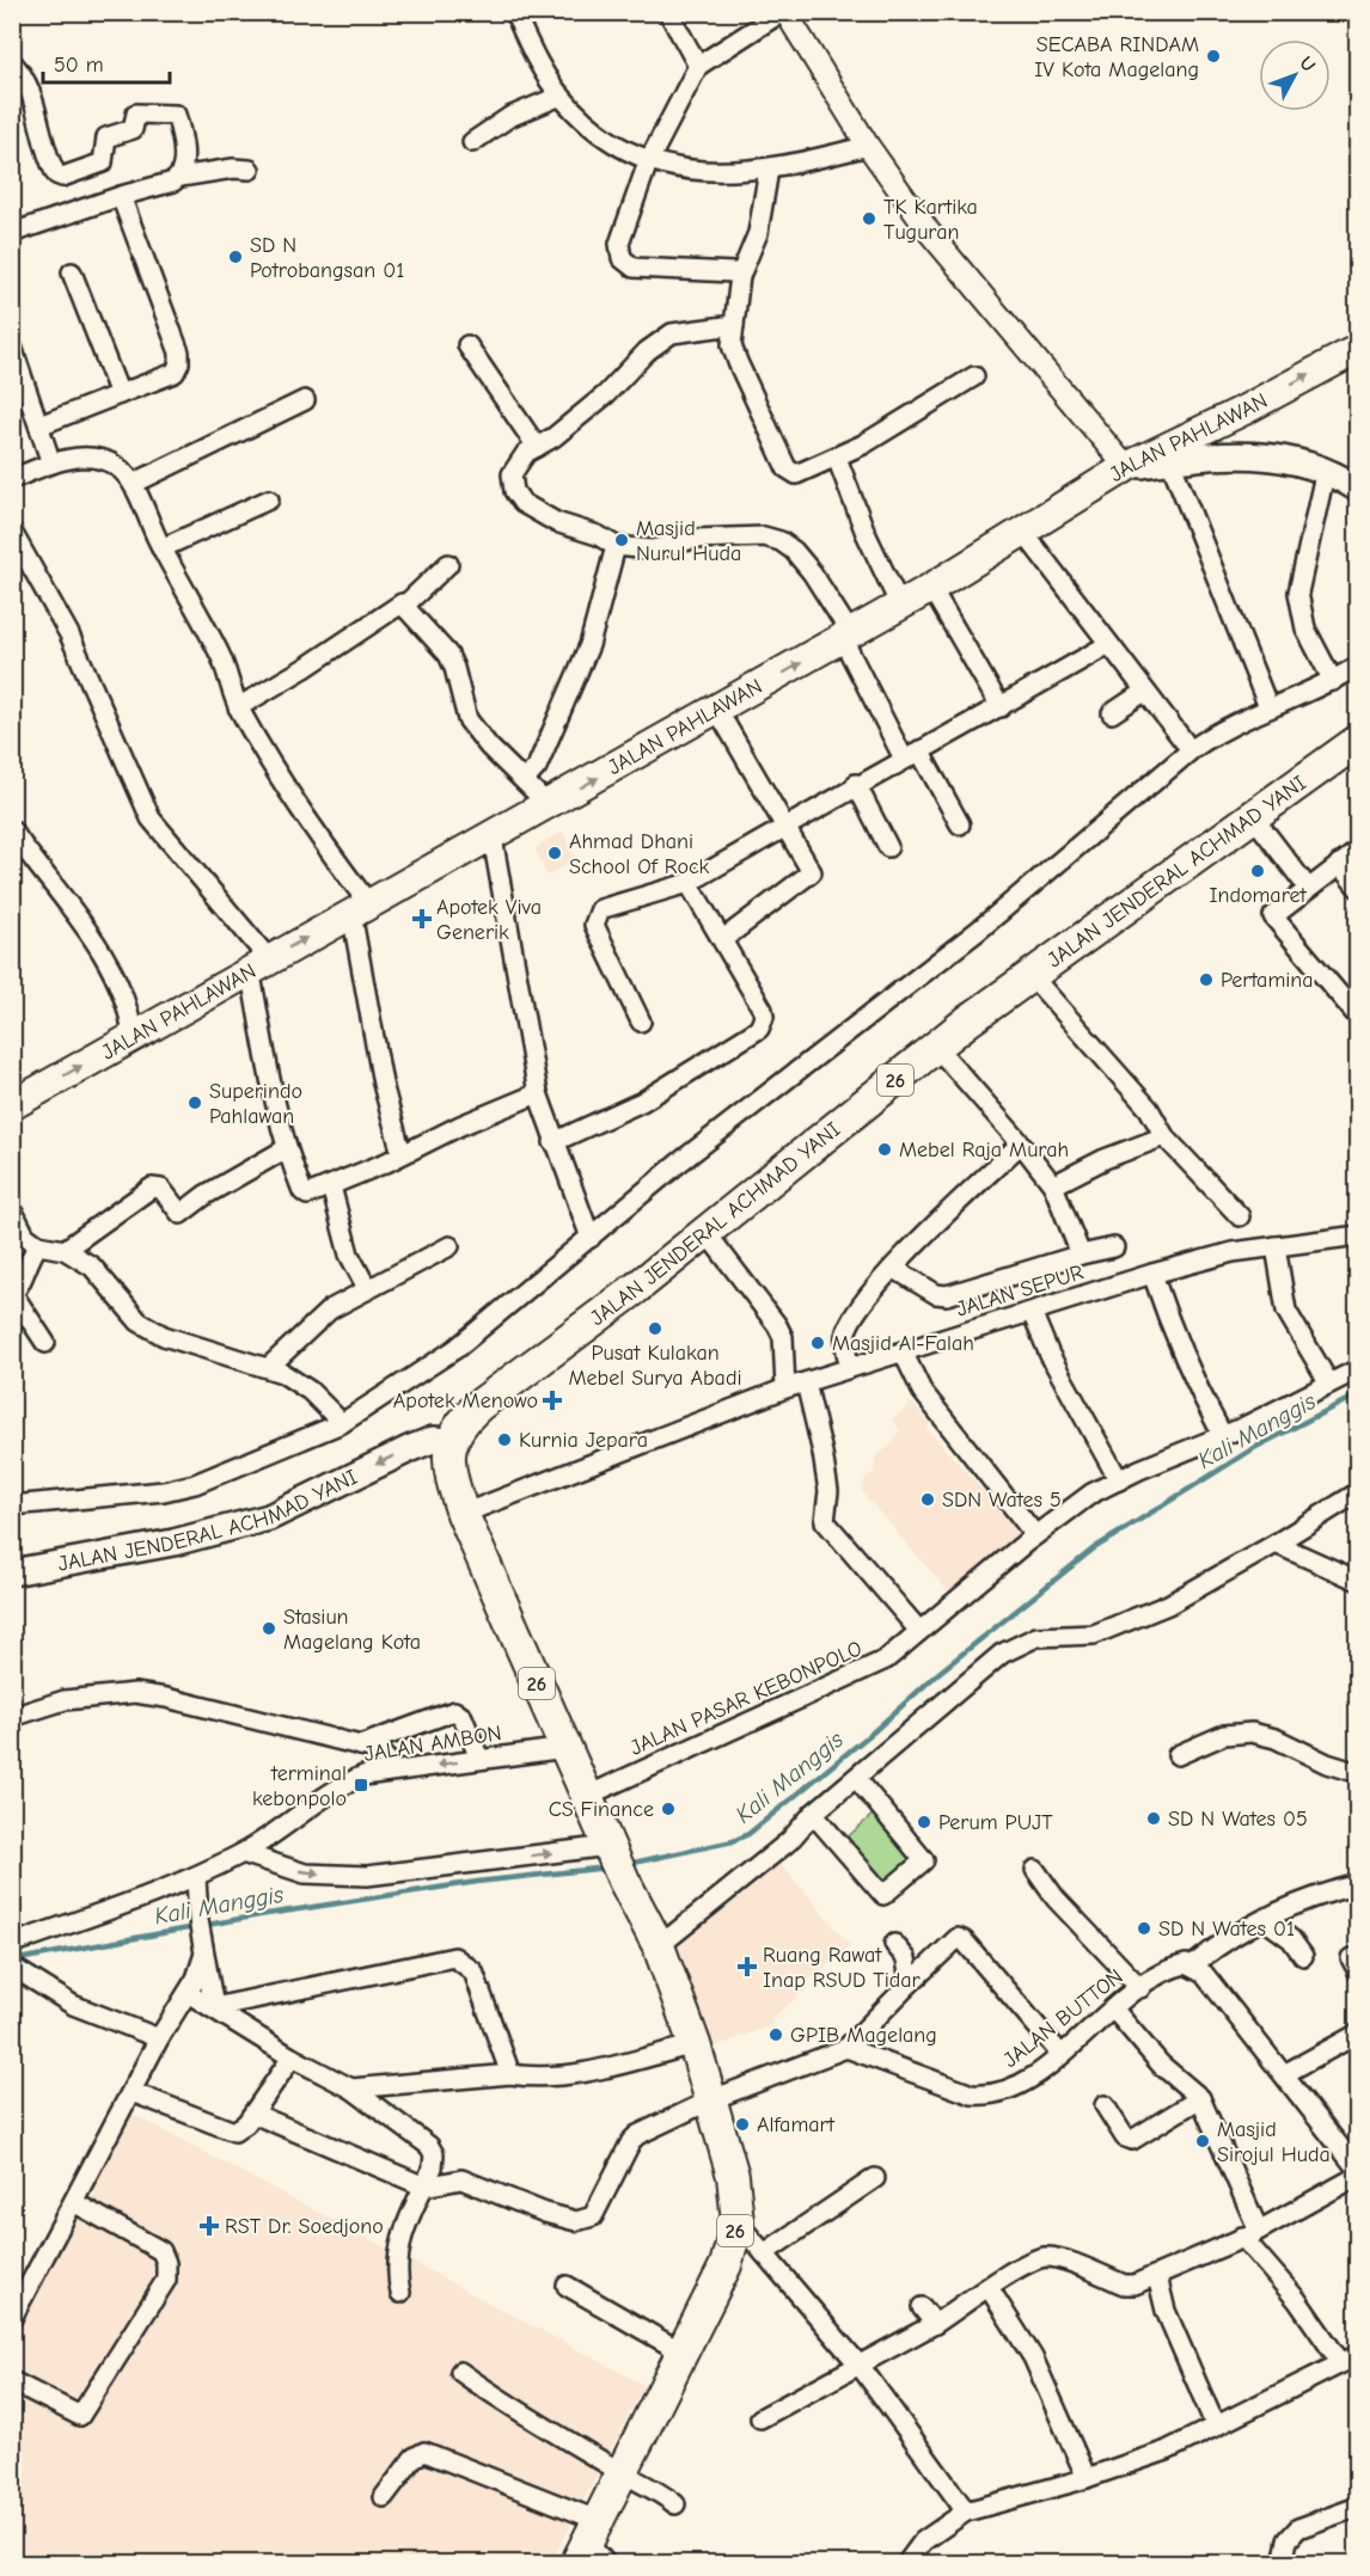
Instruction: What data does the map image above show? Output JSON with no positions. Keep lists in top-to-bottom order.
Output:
{
  "streets": {
    "highway": ["JALAN JENDERAL ACHMAD YANI", "26"],
    "main road": ["JALAN PAHLAWAN"],
    "street": [
      "JALAN SEPUR",
      "JALAN PASAR KEBONPOLO",
      "JALAN AMBON",
      "JALAN BUTTON"
    ]
  },
  "crossings": [
    ["JALAN JENDERAL ACHMAD YANI", "26"],
    ["26", "JALAN SEPUR"],
    ["26", "JALAN PASAR KEBONPOLO"],
    ["26", "JALAN AMBON"]
  ],
  "one_way": ["JALAN PAHLAWAN"],
  "water": ["Kali Manggis"],
  "places": {
    "other": [
      "SECABA RINDAM IV Kota Magelang",
      "TK Kartika Tuguran",
      "SD N Potrobangsan 01",
      "Masjid Nurul Huda",
      "Ahmad Dhani School Of Rock",
      "Indomaret",
      "Pertamina",
      "Superindo Pahlawan",
      "Mebel Raja Murah",
      "Pusat Kulakan Mebel Surya Abadi",
      "Masjid Al-Falah",
      "Kurnia Jepara",
      "SDN Wates 5",
      "Stasiun Magelang Kota",
      "CS Finance",
      "SD N Wates 05",
      "Perum PUJT",
      "SD N Wates 01",
      "GPIB Magelang",
      "Alfamart",
      "Masjid Sirojul Huda"
    ],
    "health": [
      "Apotek Viva Generik",
      "Apotek Menowo",
      "Ruang Rawat Inap RSUD Tidar",
      "RST Dr. Soedjono"
    ],
    "transit": ["terminal kebonpolo"]
  },
  "scale_bar": "50 m",
  "north": "top right"
}
